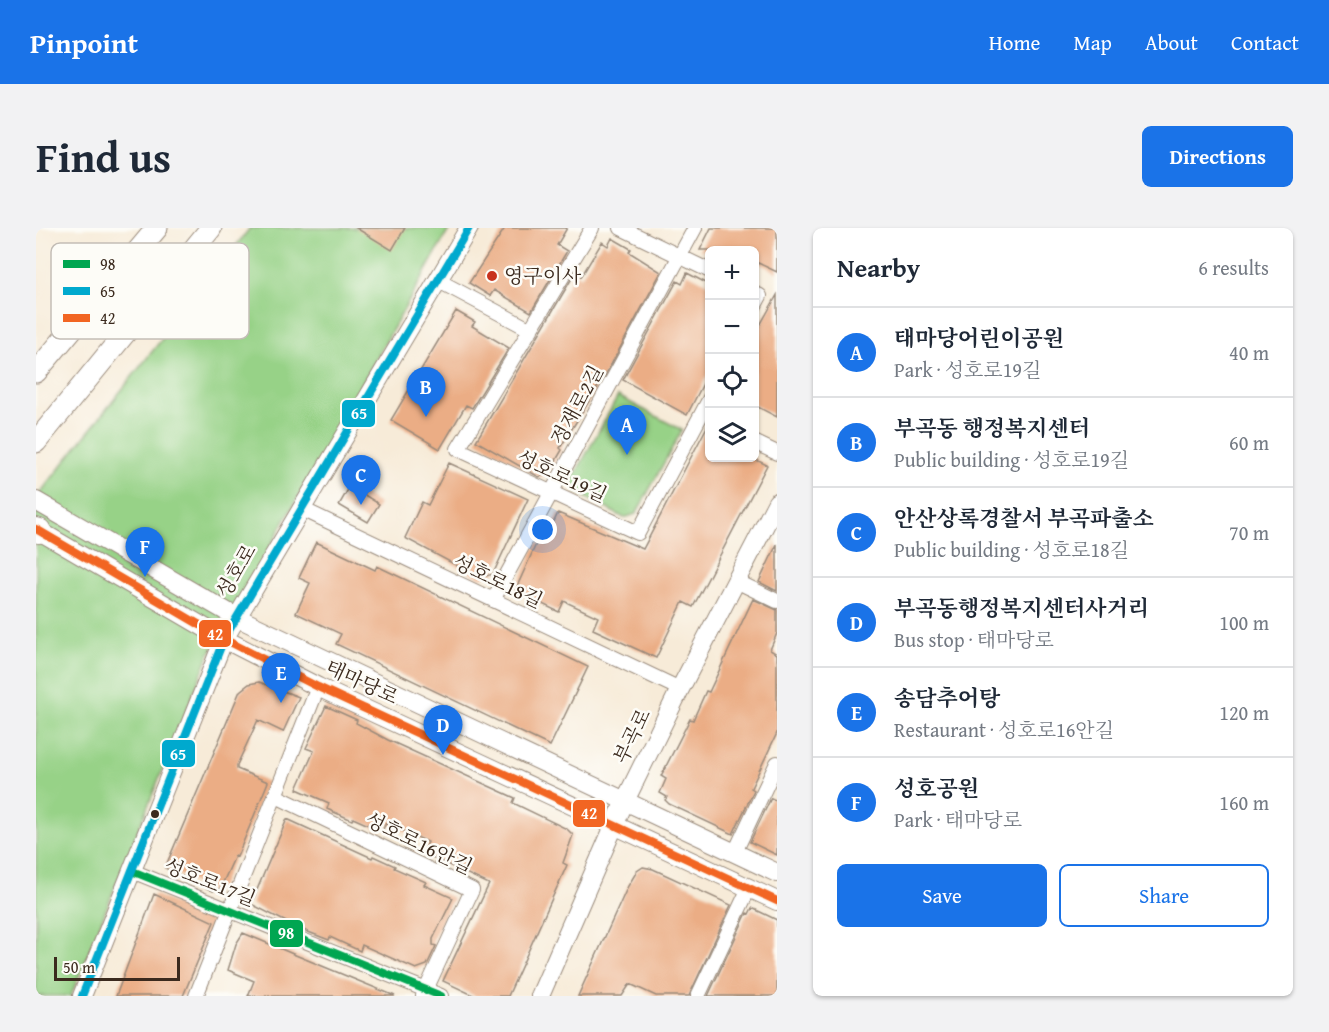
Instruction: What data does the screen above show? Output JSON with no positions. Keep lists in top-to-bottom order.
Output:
{
  "streets": {
    "street": [
      "정재로2길",
      "성호로19길",
      "성호로",
      "성호로18길",
      "태마당로",
      "부곡로",
      "성호로16안길",
      "성호로17길"
    ]
  },
  "crossings": [
    ["정재로2길", "성호로19길"],
    ["정재로2길", "성호로18길"],
    ["성호로", "성호로18길"],
    ["성호로", "태마당로"],
    ["성호로", "성호로17길"],
    ["성호로18길", "부곡로"],
    ["태마당로", "부곡로"],
    ["성호로16안길", "성호로17길"]
  ],
  "places": ["영구이사"],
  "lines": ["transit line 65", "transit line 42", "transit line 98"],
  "legend": ["98", "65", "42"],
  "scale_bar": "50 m",
  "page": {
    "header": "Pinpoint",
    "nav": [
      "Home",
      "Map",
      "About",
      "Contact"
    ],
    "title": "Find us",
    "buttons": [
      "Directions",
      ["Save", "Share"]
    ],
    "heading": ["Nearby", "6 results"],
    "map_buttons": ["+", "−"],
    "list": [
      {
        "mark": "A",
        "name": "태마당어린이공원",
        "note": "Park · 성호로19길",
        "value": "40 m"
      },
      {
        "mark": "B",
        "name": "부곡동 행정복지센터",
        "note": "Public building · 성호로19길",
        "value": "60 m"
      },
      {
        "mark": "C",
        "name": "안산상록경찰서 부곡파출소",
        "note": "Public building · 성호로18길",
        "value": "70 m"
      },
      {
        "mark": "D",
        "name": "부곡동행정복지센터사거리",
        "note": "Bus stop · 태마당로",
        "value": "100 m"
      },
      {
        "mark": "E",
        "name": "송담추어탕",
        "note": "Restaurant · 성호로16안길",
        "value": "120 m"
      },
      {
        "mark": "F",
        "name": "성호공원",
        "note": "Park · 태마당로",
        "value": "160 m"
      }
    ],
    "pins": [
      "B",
      "A",
      "C",
      "F",
      "E",
      "D"
    ],
    "scale": "50 m"
  }
}
